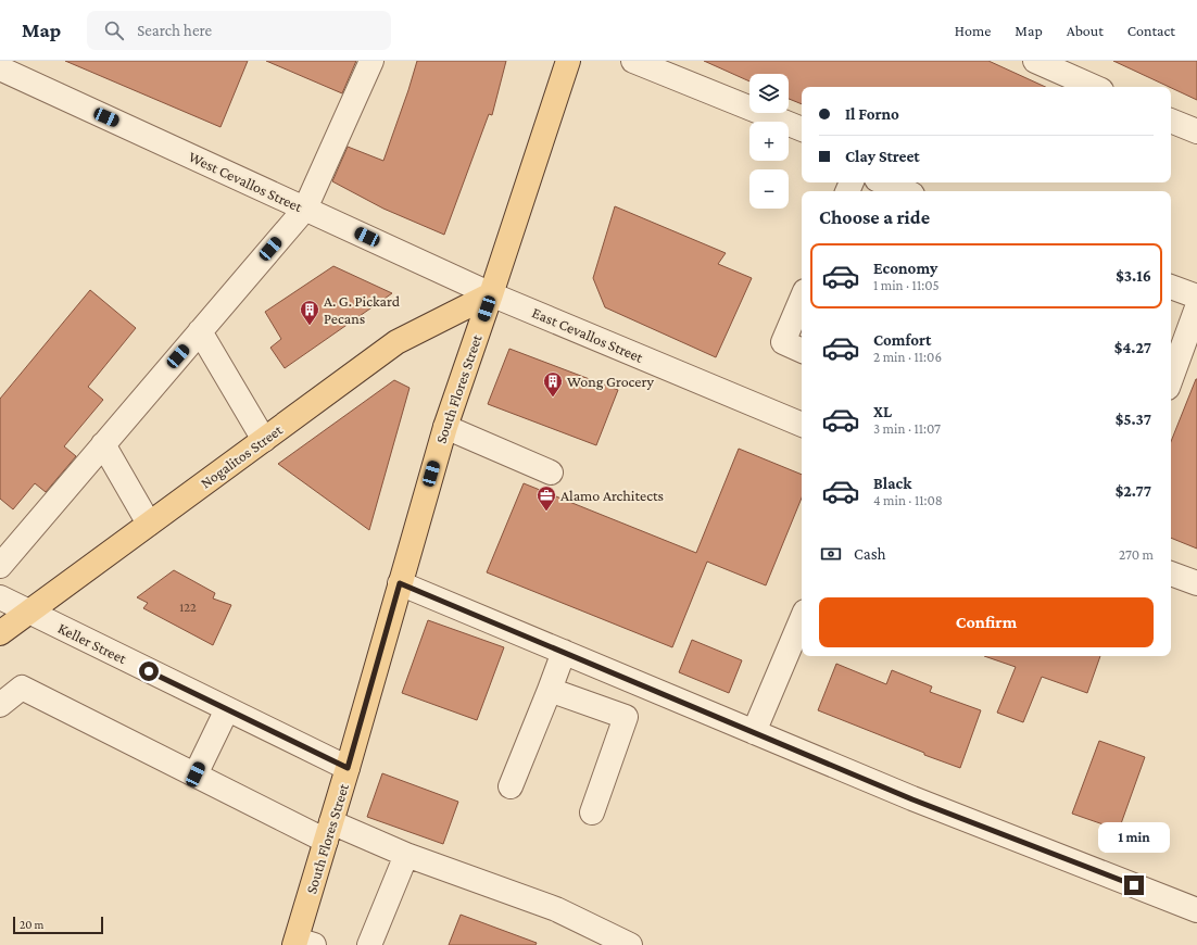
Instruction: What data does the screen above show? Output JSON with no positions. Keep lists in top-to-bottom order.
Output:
{
  "streets": {
    "main road": ["South Flores Street", "Nogalitos Street"],
    "street": ["West Cevallos Street", "East Cevallos Street", "Keller Street"]
  },
  "crossings": [
    ["West Cevallos Street", "East Cevallos Street"],
    ["West Cevallos Street", "South Flores Street"],
    ["West Cevallos Street", "Nogalitos Street"],
    ["East Cevallos Street", "South Flores Street"],
    ["East Cevallos Street", "Nogalitos Street"],
    ["South Flores Street", "Nogalitos Street"],
    ["South Flores Street", "Keller Street"],
    ["Nogalitos Street", "Keller Street"]
  ],
  "places": {
    "building": ["A. G. Pickard Pecans", "Wong Grocery"],
    "office": ["Alamo Architects"]
  },
  "house_numbers": ["122"],
  "scale_bar": "20 m",
  "page": {
    "header": "Map",
    "search": "Search here",
    "nav": [
      "Home",
      "Map",
      "About",
      "Contact"
    ],
    "map_buttons": ["+", "−"],
    "banner": ["Il Forno", "Clay Street"],
    "heading": "Choose a ride",
    "list": [
      {
        "name": "Economy",
        "note": "1 min · 11:05",
        "value": "$3.16"
      },
      {
        "name": "Comfort",
        "note": "2 min · 11:06",
        "value": "$4.27"
      },
      {
        "name": "XL",
        "note": "3 min · 11:07",
        "value": "$5.37"
      },
      {
        "name": "Black",
        "note": "4 min · 11:08",
        "value": "$2.77"
      }
    ],
    "pay": ["Cash", "270 m"],
    "buttons": "Confirm",
    "bubble": "1 min",
    "scale": "20 m"
  }
}
